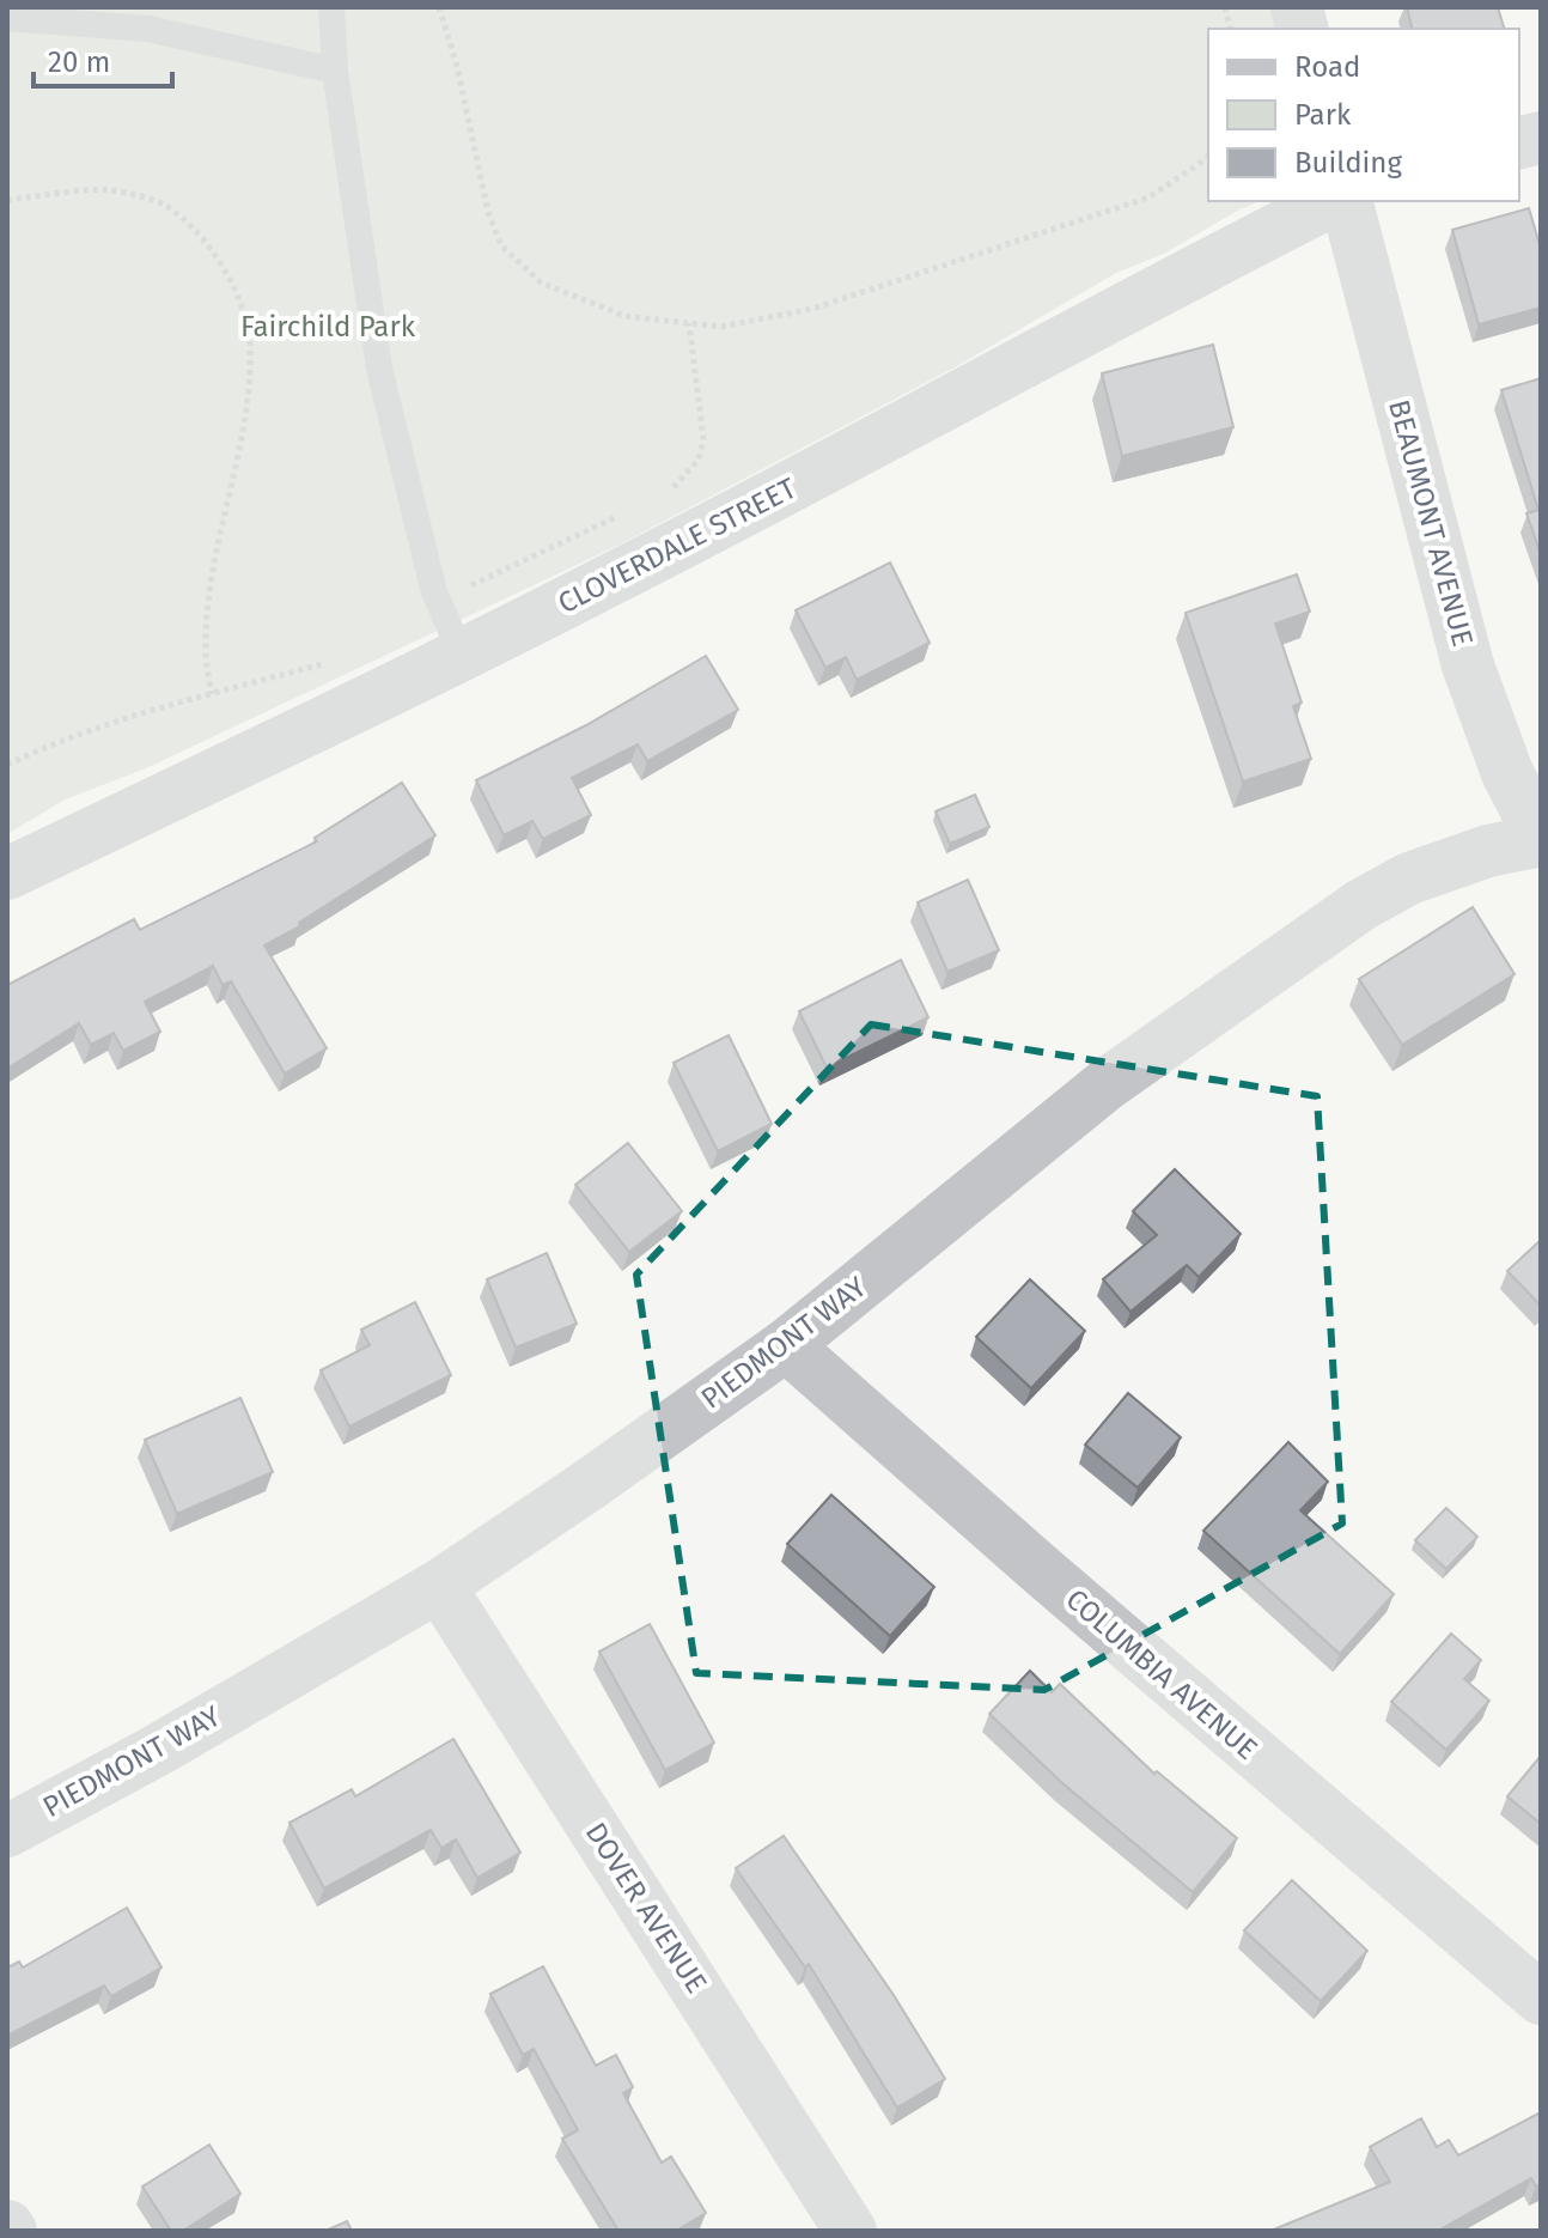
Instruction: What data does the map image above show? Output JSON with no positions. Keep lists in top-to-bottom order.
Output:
{
  "streets": {
    "street": [
      "BEAUMONT AVENUE",
      "CLOVERDALE STREET",
      "PIEDMONT WAY",
      "COLUMBIA AVENUE",
      "DOVER AVENUE"
    ]
  },
  "crossings": [
    ["BEAUMONT AVENUE", "PIEDMONT WAY"],
    ["PIEDMONT WAY", "COLUMBIA AVENUE"],
    ["PIEDMONT WAY", "DOVER AVENUE"]
  ],
  "parks": ["Fairchild Park"],
  "legend": ["Road", "Park", "Building"],
  "scale_bar": "20 m"
}
